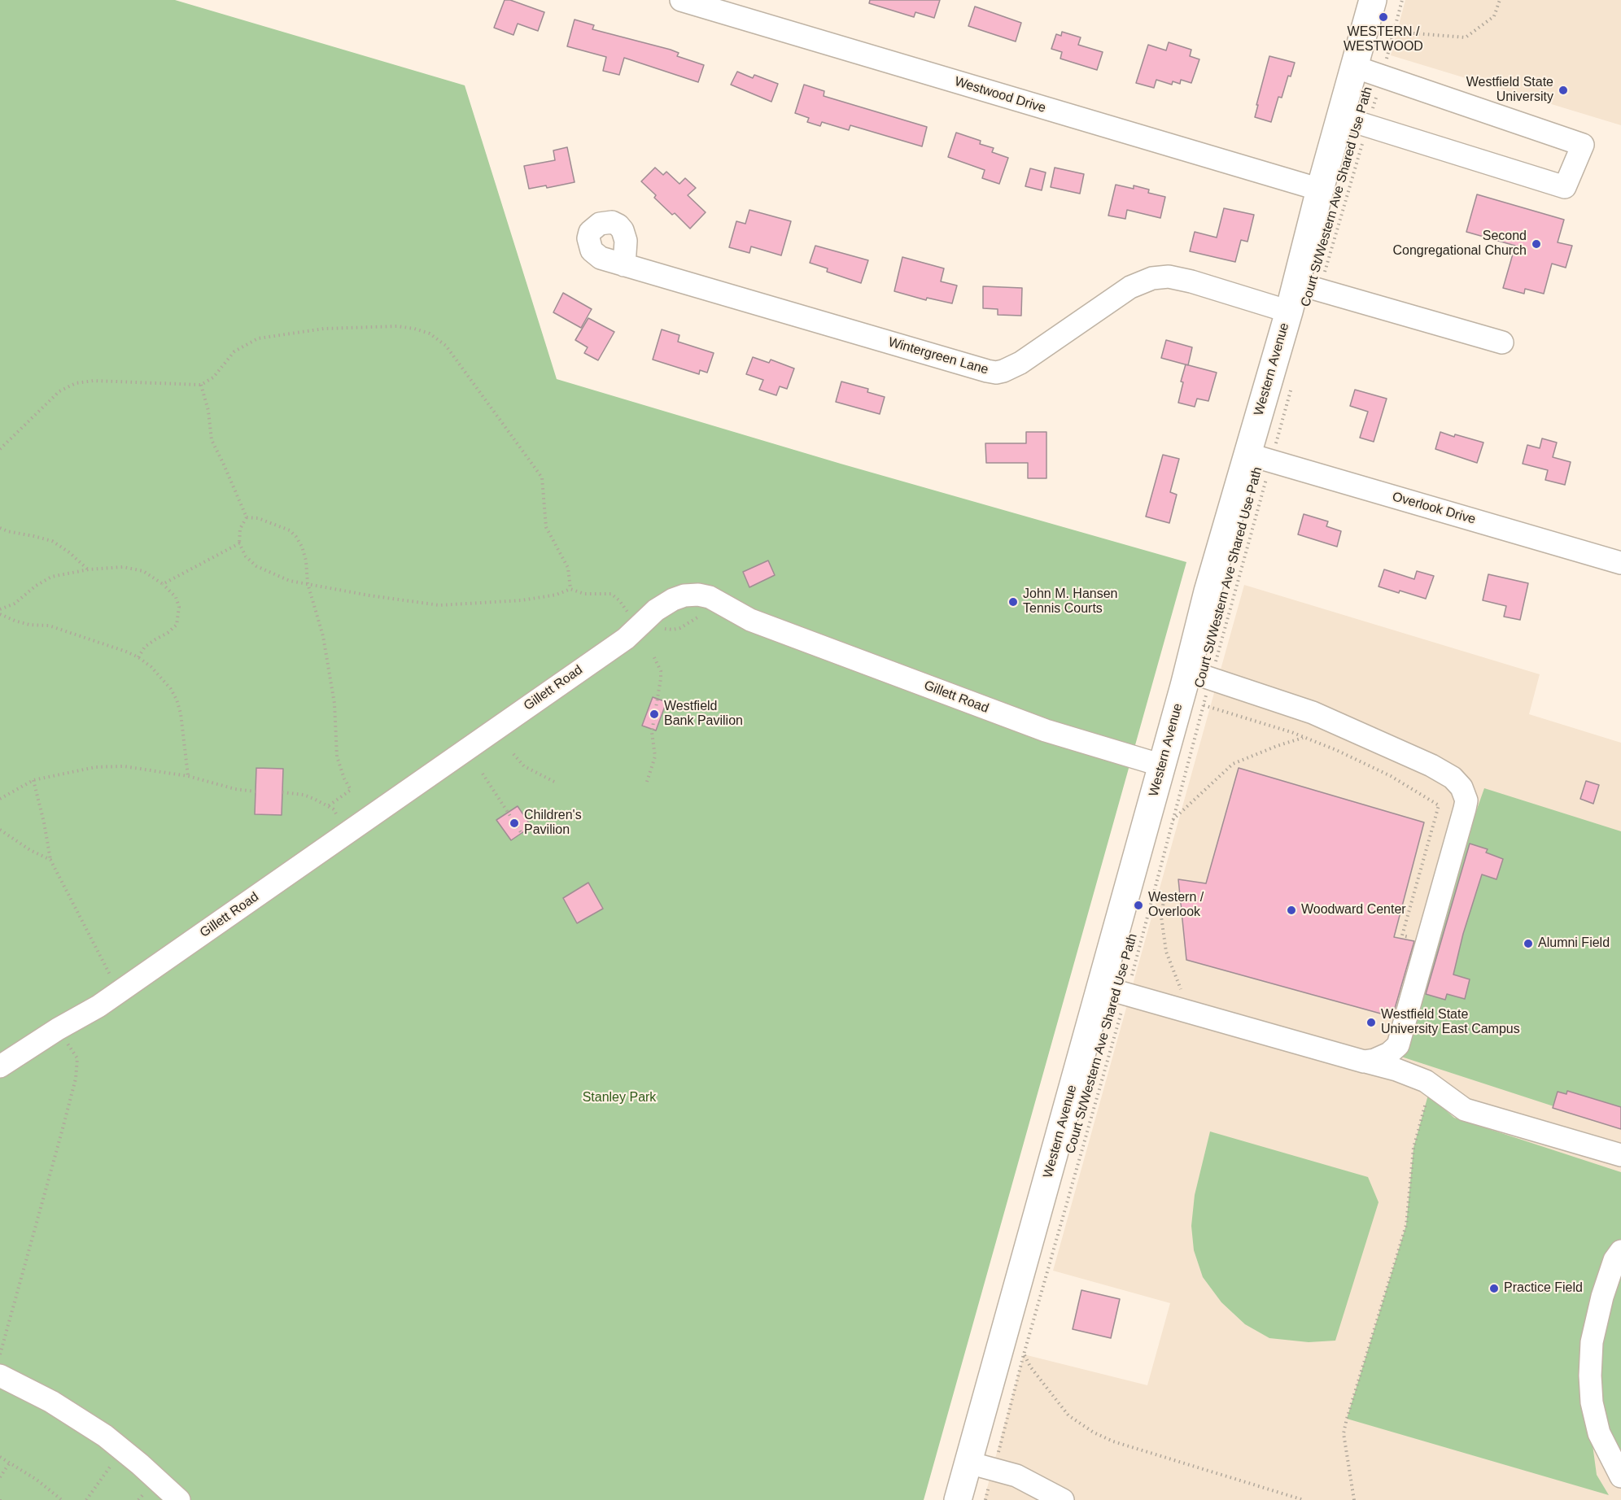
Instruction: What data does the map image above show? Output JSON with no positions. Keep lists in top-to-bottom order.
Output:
{
  "streets": {
    "main road": ["Western Avenue"],
    "street": [
      "Westwood Drive",
      "Wintergreen Lane",
      "Overlook Drive",
      "Gillett Road"
    ],
    "path": ["Court St/Western Ave Shared Use Path"]
  },
  "crossings": [
    ["Westwood Drive", "Western Avenue"],
    ["Court St/Western Ave Shared Use Path", "Western Avenue"],
    ["Court St/Western Ave Shared Use Path", "Overlook Drive"],
    ["Wintergreen Lane", "Western Avenue"],
    ["Western Avenue", "Overlook Drive"],
    ["Western Avenue", "Gillett Road"]
  ],
  "parks": ["Stanley Park"],
  "places": [
    "WESTERN / WESTWOOD",
    "Westfield State University",
    "Second Congregational Church",
    "John M. Hansen Tennis Courts",
    "Westfield Bank Pavilion",
    "Children's Pavilion",
    "Western / Overlook",
    "Woodward Center",
    "Alumni Field",
    "Westfield State University East Campus",
    "Practice Field"
  ]
}
